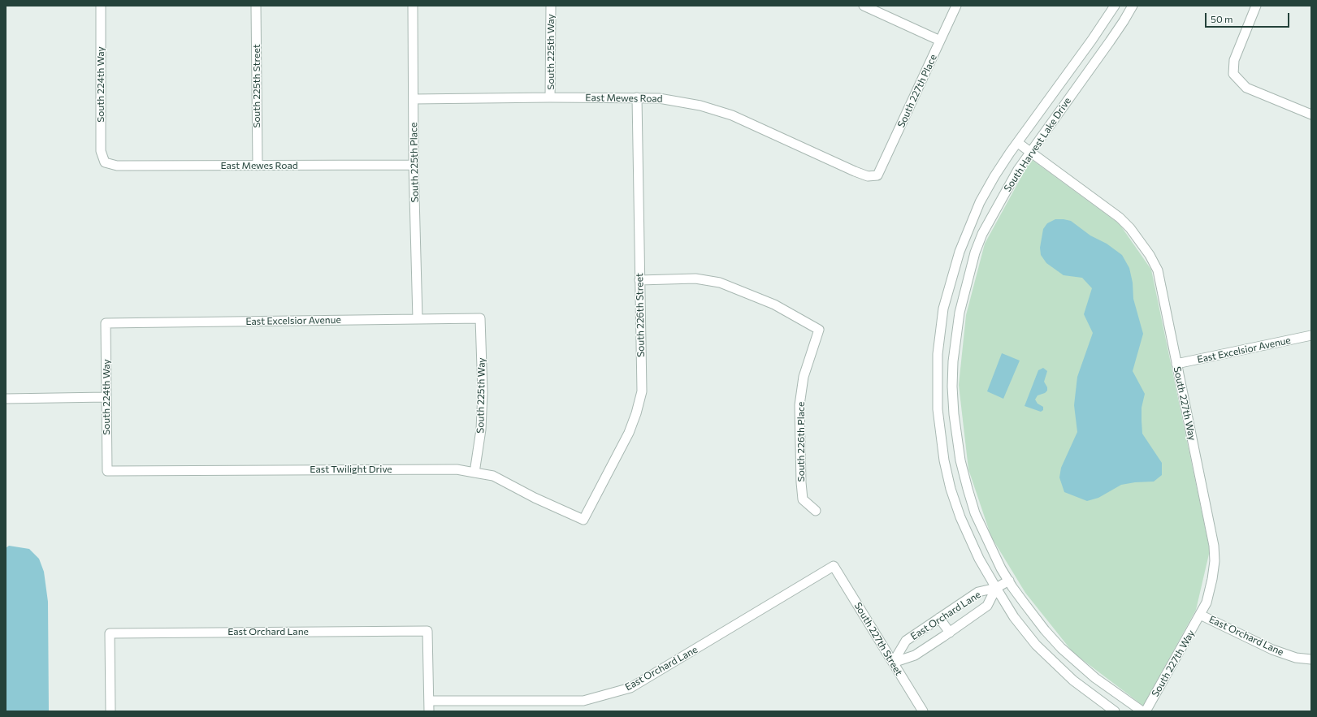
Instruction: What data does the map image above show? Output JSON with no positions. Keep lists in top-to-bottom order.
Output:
{
  "streets": {
    "street": [
      "South 225th Way",
      "South 224th Way",
      "South 225th Street",
      "South 227th Place",
      "East Mewes Road",
      "South Harvest Lake Drive",
      "South 225th Place",
      "South 226th Street",
      "East Excelsior Avenue",
      "South 227th Way",
      "South 226th Place",
      "East Twilight Drive",
      "East Orchard Lane",
      "South 227th Street"
    ]
  },
  "crossings": [
    ["South 225th Way", "East Mewes Road"],
    ["South 225th Way", "East Excelsior Avenue"],
    ["South 225th Way", "East Twilight Drive"],
    ["South 224th Way", "East Mewes Road"],
    ["South 224th Way", "East Excelsior Avenue"],
    ["South 224th Way", "East Twilight Drive"],
    ["South 225th Street", "East Mewes Road"],
    ["South 227th Place", "East Mewes Road"],
    ["East Mewes Road", "South 225th Place"],
    ["East Mewes Road", "South 226th Street"],
    ["South Harvest Lake Drive", "South 227th Way"],
    ["South Harvest Lake Drive", "East Orchard Lane"],
    ["South 225th Place", "East Excelsior Avenue"],
    ["South 226th Street", "South 226th Place"],
    ["South 226th Street", "East Twilight Drive"],
    ["East Excelsior Avenue", "South 227th Way"],
    ["South 227th Way", "East Orchard Lane"],
    ["East Orchard Lane", "South 227th Street"]
  ],
  "scale_bar": "50 m"
}
